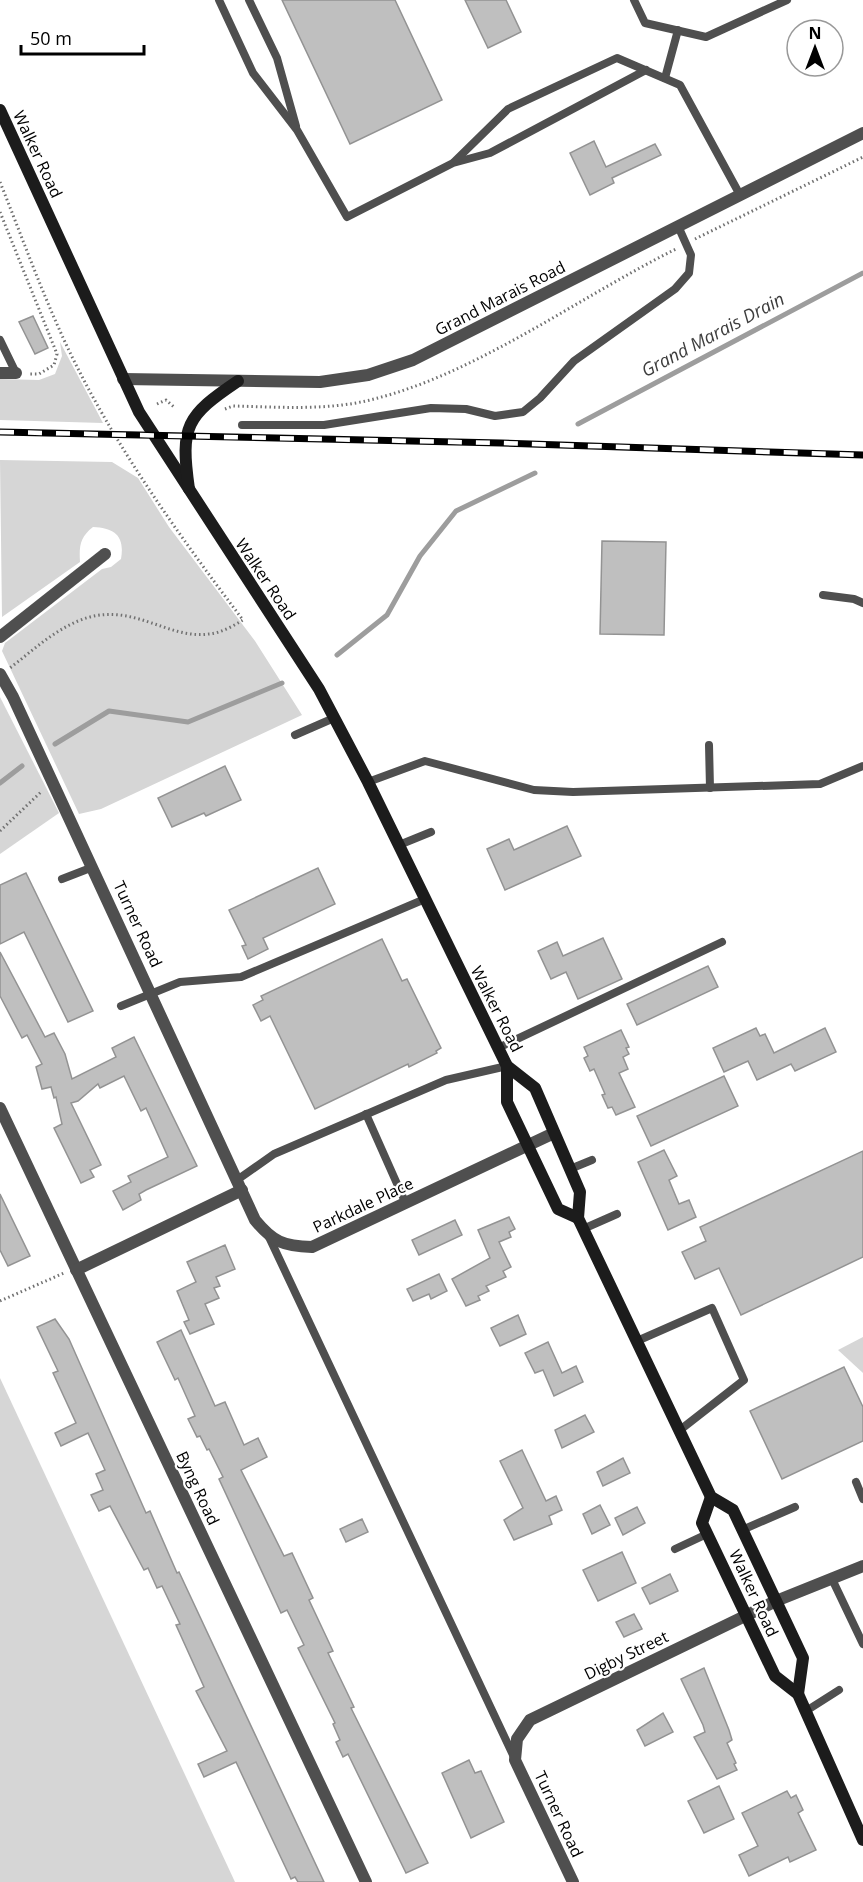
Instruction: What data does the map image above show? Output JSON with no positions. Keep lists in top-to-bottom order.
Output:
{
  "streets": {
    "main road": ["Walker Road"],
    "street": [
      "Grand Marais Road",
      "Turner Road",
      "Parkdale Place",
      "Byng Road",
      "Digby Street"
    ]
  },
  "crossings": [
    ["Walker Road", "Grand Marais Road"],
    ["Walker Road", "Parkdale Place"],
    ["Walker Road", "Digby Street"],
    ["Turner Road", "Digby Street"]
  ],
  "water": ["Grand Marais Drain"],
  "scale_bar": "50 m",
  "north": "top"
}
